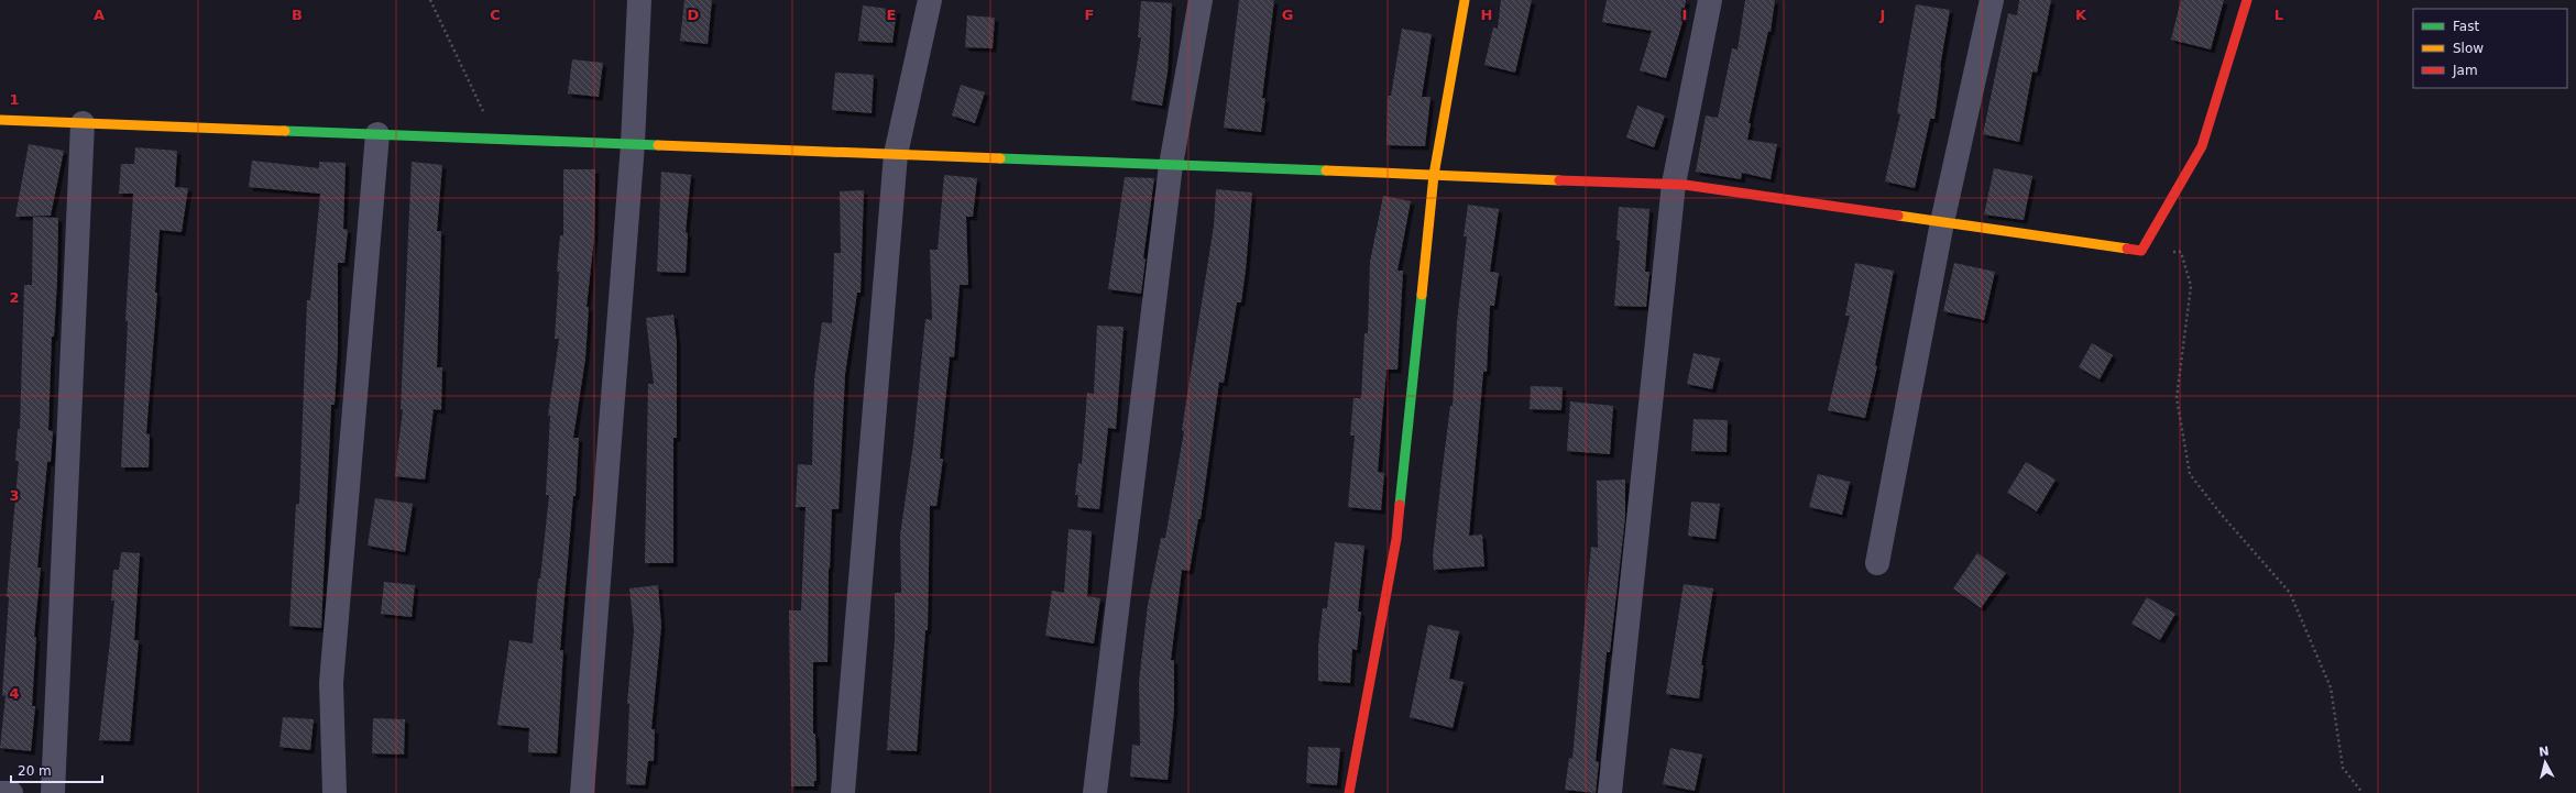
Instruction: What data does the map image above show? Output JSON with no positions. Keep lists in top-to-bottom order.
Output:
{
  "legend": ["Fast", "Slow", "Jam"],
  "scale_bar": "20 m",
  "north": "top",
  "grid": {
    "columns": [
      "A",
      "B",
      "C",
      "D",
      "E",
      "F",
      "G",
      "H",
      "I",
      "J",
      "K",
      "L"
    ],
    "rows": [
      "1",
      "2",
      "3",
      "4"
    ]
  }
}
